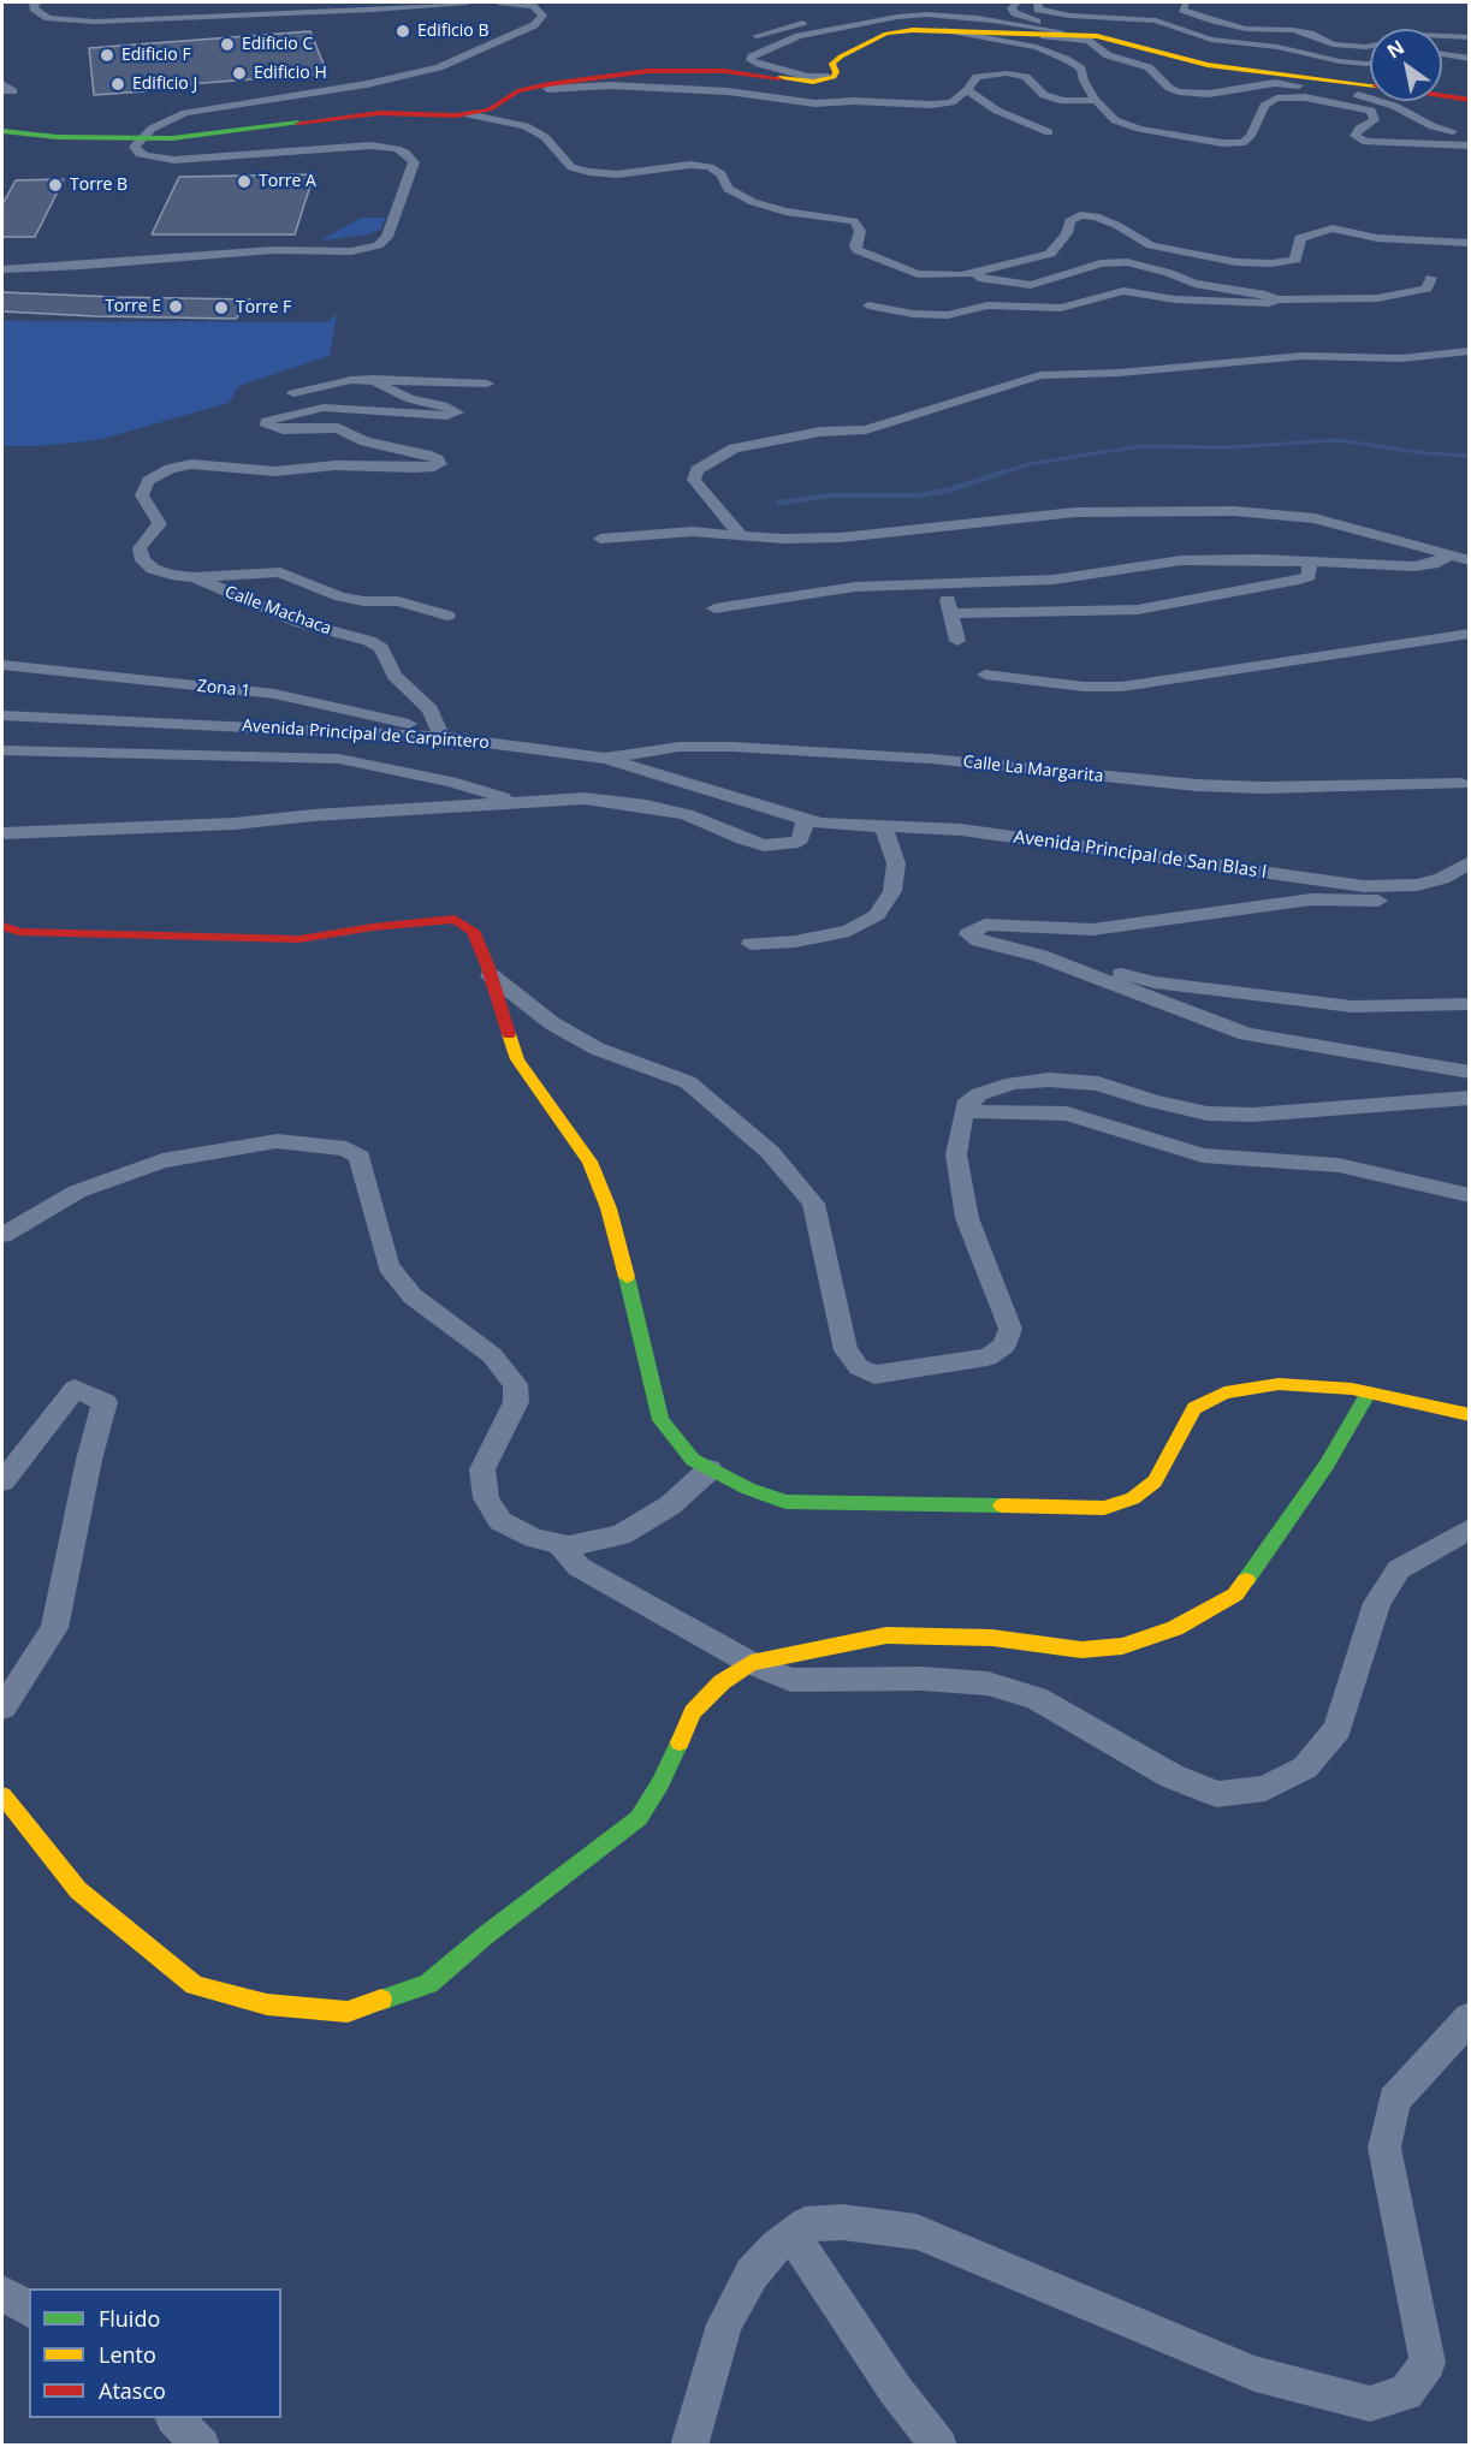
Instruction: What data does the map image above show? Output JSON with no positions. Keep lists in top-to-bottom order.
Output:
{
  "streets": {
    "street": [
      "Calle Machaca",
      "Zona 1",
      "Avenida Principal de Carpintero",
      "Calle La Margarita",
      "Avenida Principal de San Blas I"
    ]
  },
  "crossings": [
    ["Calle Machaca", "Zona 1"],
    ["Calle Machaca", "Avenida Principal de Carpintero"],
    ["Zona 1", "Avenida Principal de Carpintero"],
    ["Avenida Principal de Carpintero", "Calle La Margarita"],
    ["Avenida Principal de Carpintero", "Avenida Principal de San Blas I"]
  ],
  "places": [
    "Edificio B",
    "Edificio C",
    "Edificio F",
    "Edificio H",
    "Edificio J",
    "Torre A",
    "Torre B",
    "Torre E",
    "Torre F"
  ],
  "legend": ["Fluido", "Lento", "Atasco"],
  "north": "top left"
}
